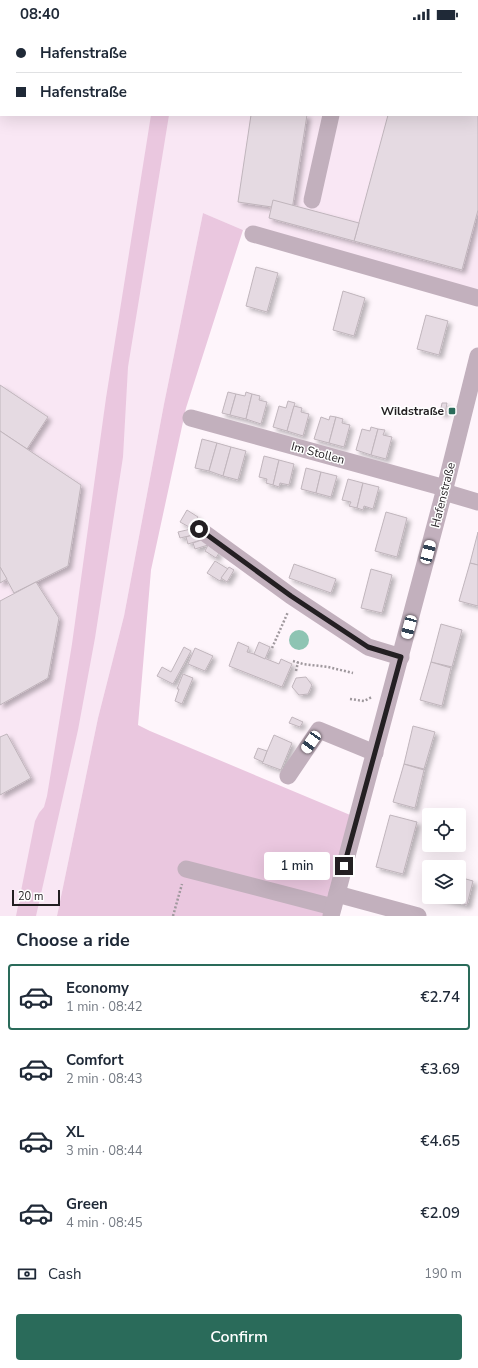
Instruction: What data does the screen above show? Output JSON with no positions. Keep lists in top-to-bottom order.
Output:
{
  "streets": {
    "street": ["Im Stollen", "Hafenstraße"]
  },
  "crossings": [
    ["Im Stollen", "Hafenstraße"]
  ],
  "places": {
    "transit": ["Wildstraße"]
  },
  "scale_bar": "20 m",
  "page": {
    "status": "08:40",
    "banner": ["Hafenstraße", "Hafenstraße"],
    "bubble": "1 min",
    "scale": "20 m",
    "heading": "Choose a ride",
    "list": [
      {
        "name": "Economy",
        "note": "1 min · 08:42",
        "value": "€2.74"
      },
      {
        "name": "Comfort",
        "note": "2 min · 08:43",
        "value": "€3.69"
      },
      {
        "name": "XL",
        "note": "3 min · 08:44",
        "value": "€4.65"
      },
      {
        "name": "Green",
        "note": "4 min · 08:45",
        "value": "€2.09"
      }
    ],
    "pay": ["Cash", "190 m"],
    "buttons": "Confirm"
  }
}
